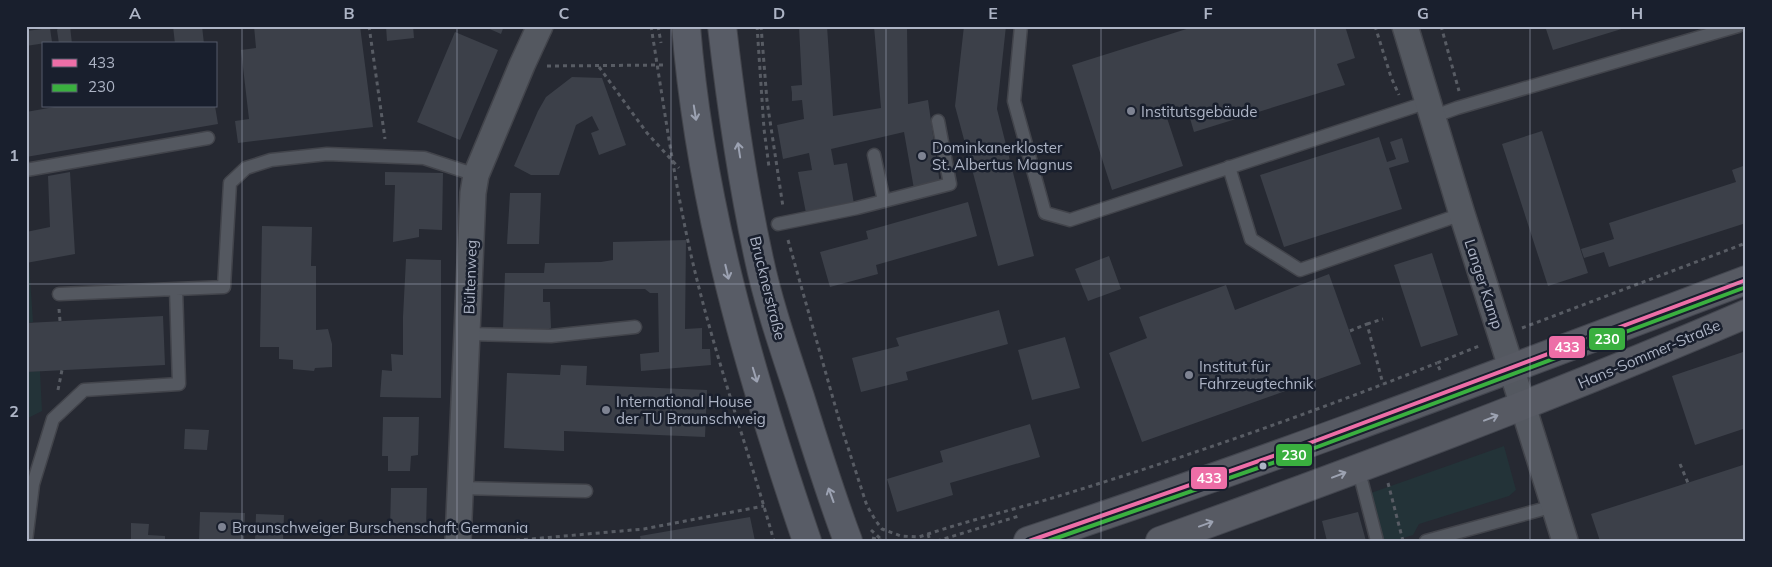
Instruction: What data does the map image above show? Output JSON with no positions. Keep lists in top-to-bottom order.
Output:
{
  "streets": {
    "main road": ["Brucknerstraße", "Hans-Sommer-Straße"],
    "street": ["Bültenweg", "Langer Kamp"]
  },
  "crossings": [
    ["Langer Kamp", "Hans-Sommer-Straße"]
  ],
  "places": [
    "Institutsgebäude",
    "Dominkanerkloster St. Albertus Magnus",
    "Institut für Fahrzeugtechnik",
    "International House der TU Braunschweig",
    "Braunschweiger Burschenschaft Germania"
  ],
  "lines": ["transit line 433", "transit line 230"],
  "legend": ["433", "230"],
  "grid": {
    "columns": [
      "A",
      "B",
      "C",
      "D",
      "E",
      "F",
      "G",
      "H"
    ],
    "rows": ["1", "2"]
  }
}
